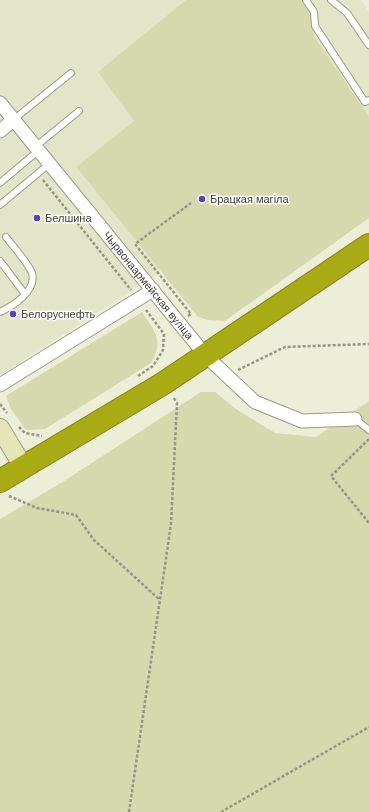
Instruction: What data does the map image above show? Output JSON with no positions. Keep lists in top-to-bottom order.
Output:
{
  "streets": {
    "street": ["Чырвонаармейская вуліца"]
  },
  "places": ["Брацкая магіла", "Белшина", "Белоруснефть"]
}
